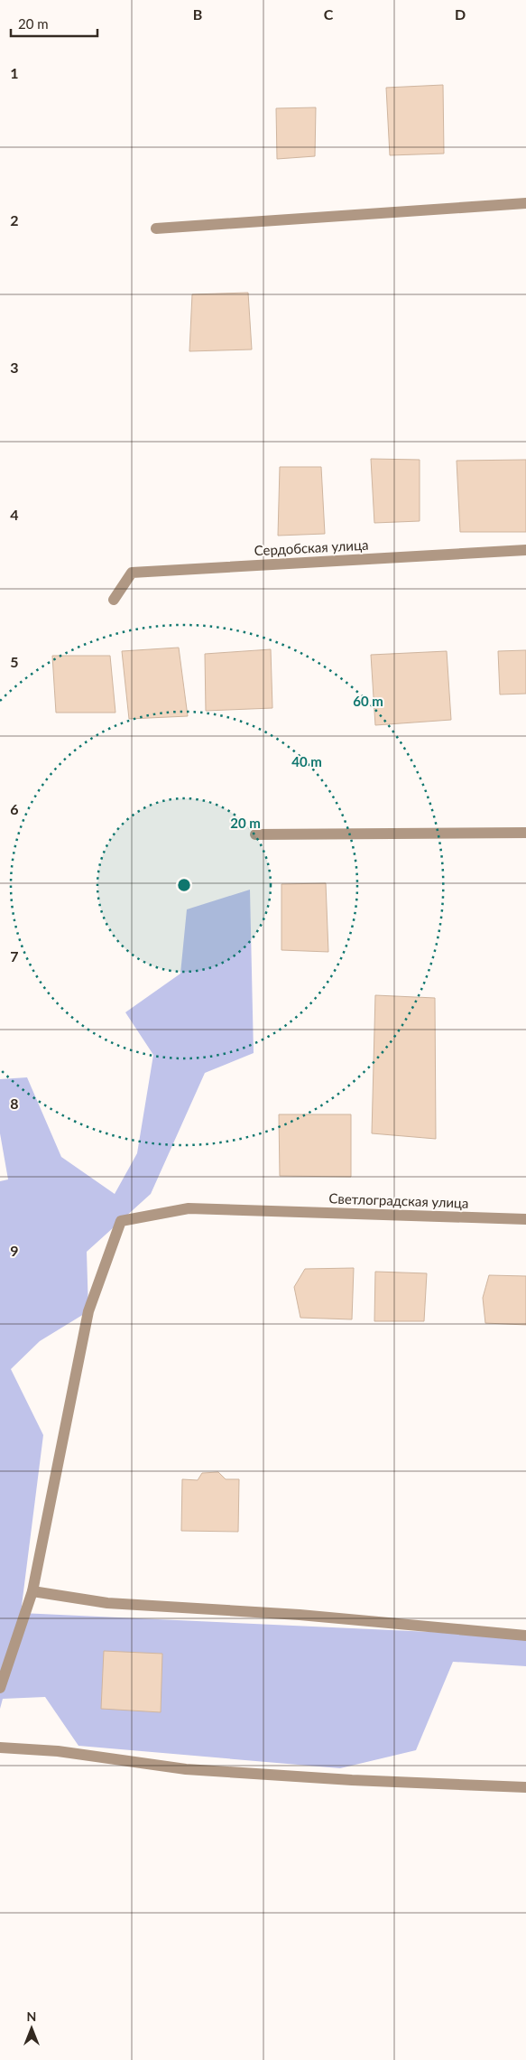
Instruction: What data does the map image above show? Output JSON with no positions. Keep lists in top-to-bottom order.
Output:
{
  "streets": {
    "street": ["Сердобская улица", "Светлоградская улица"]
  },
  "scale_bar": "20 m",
  "north": "top",
  "grid": {
    "columns": ["B", "C", "D"],
    "rows": [
      "1",
      "2",
      "3",
      "4",
      "5",
      "6",
      "7",
      "8",
      "9"
    ]
  },
  "rings": ["60 m", "40 m", "20 m"]
}
